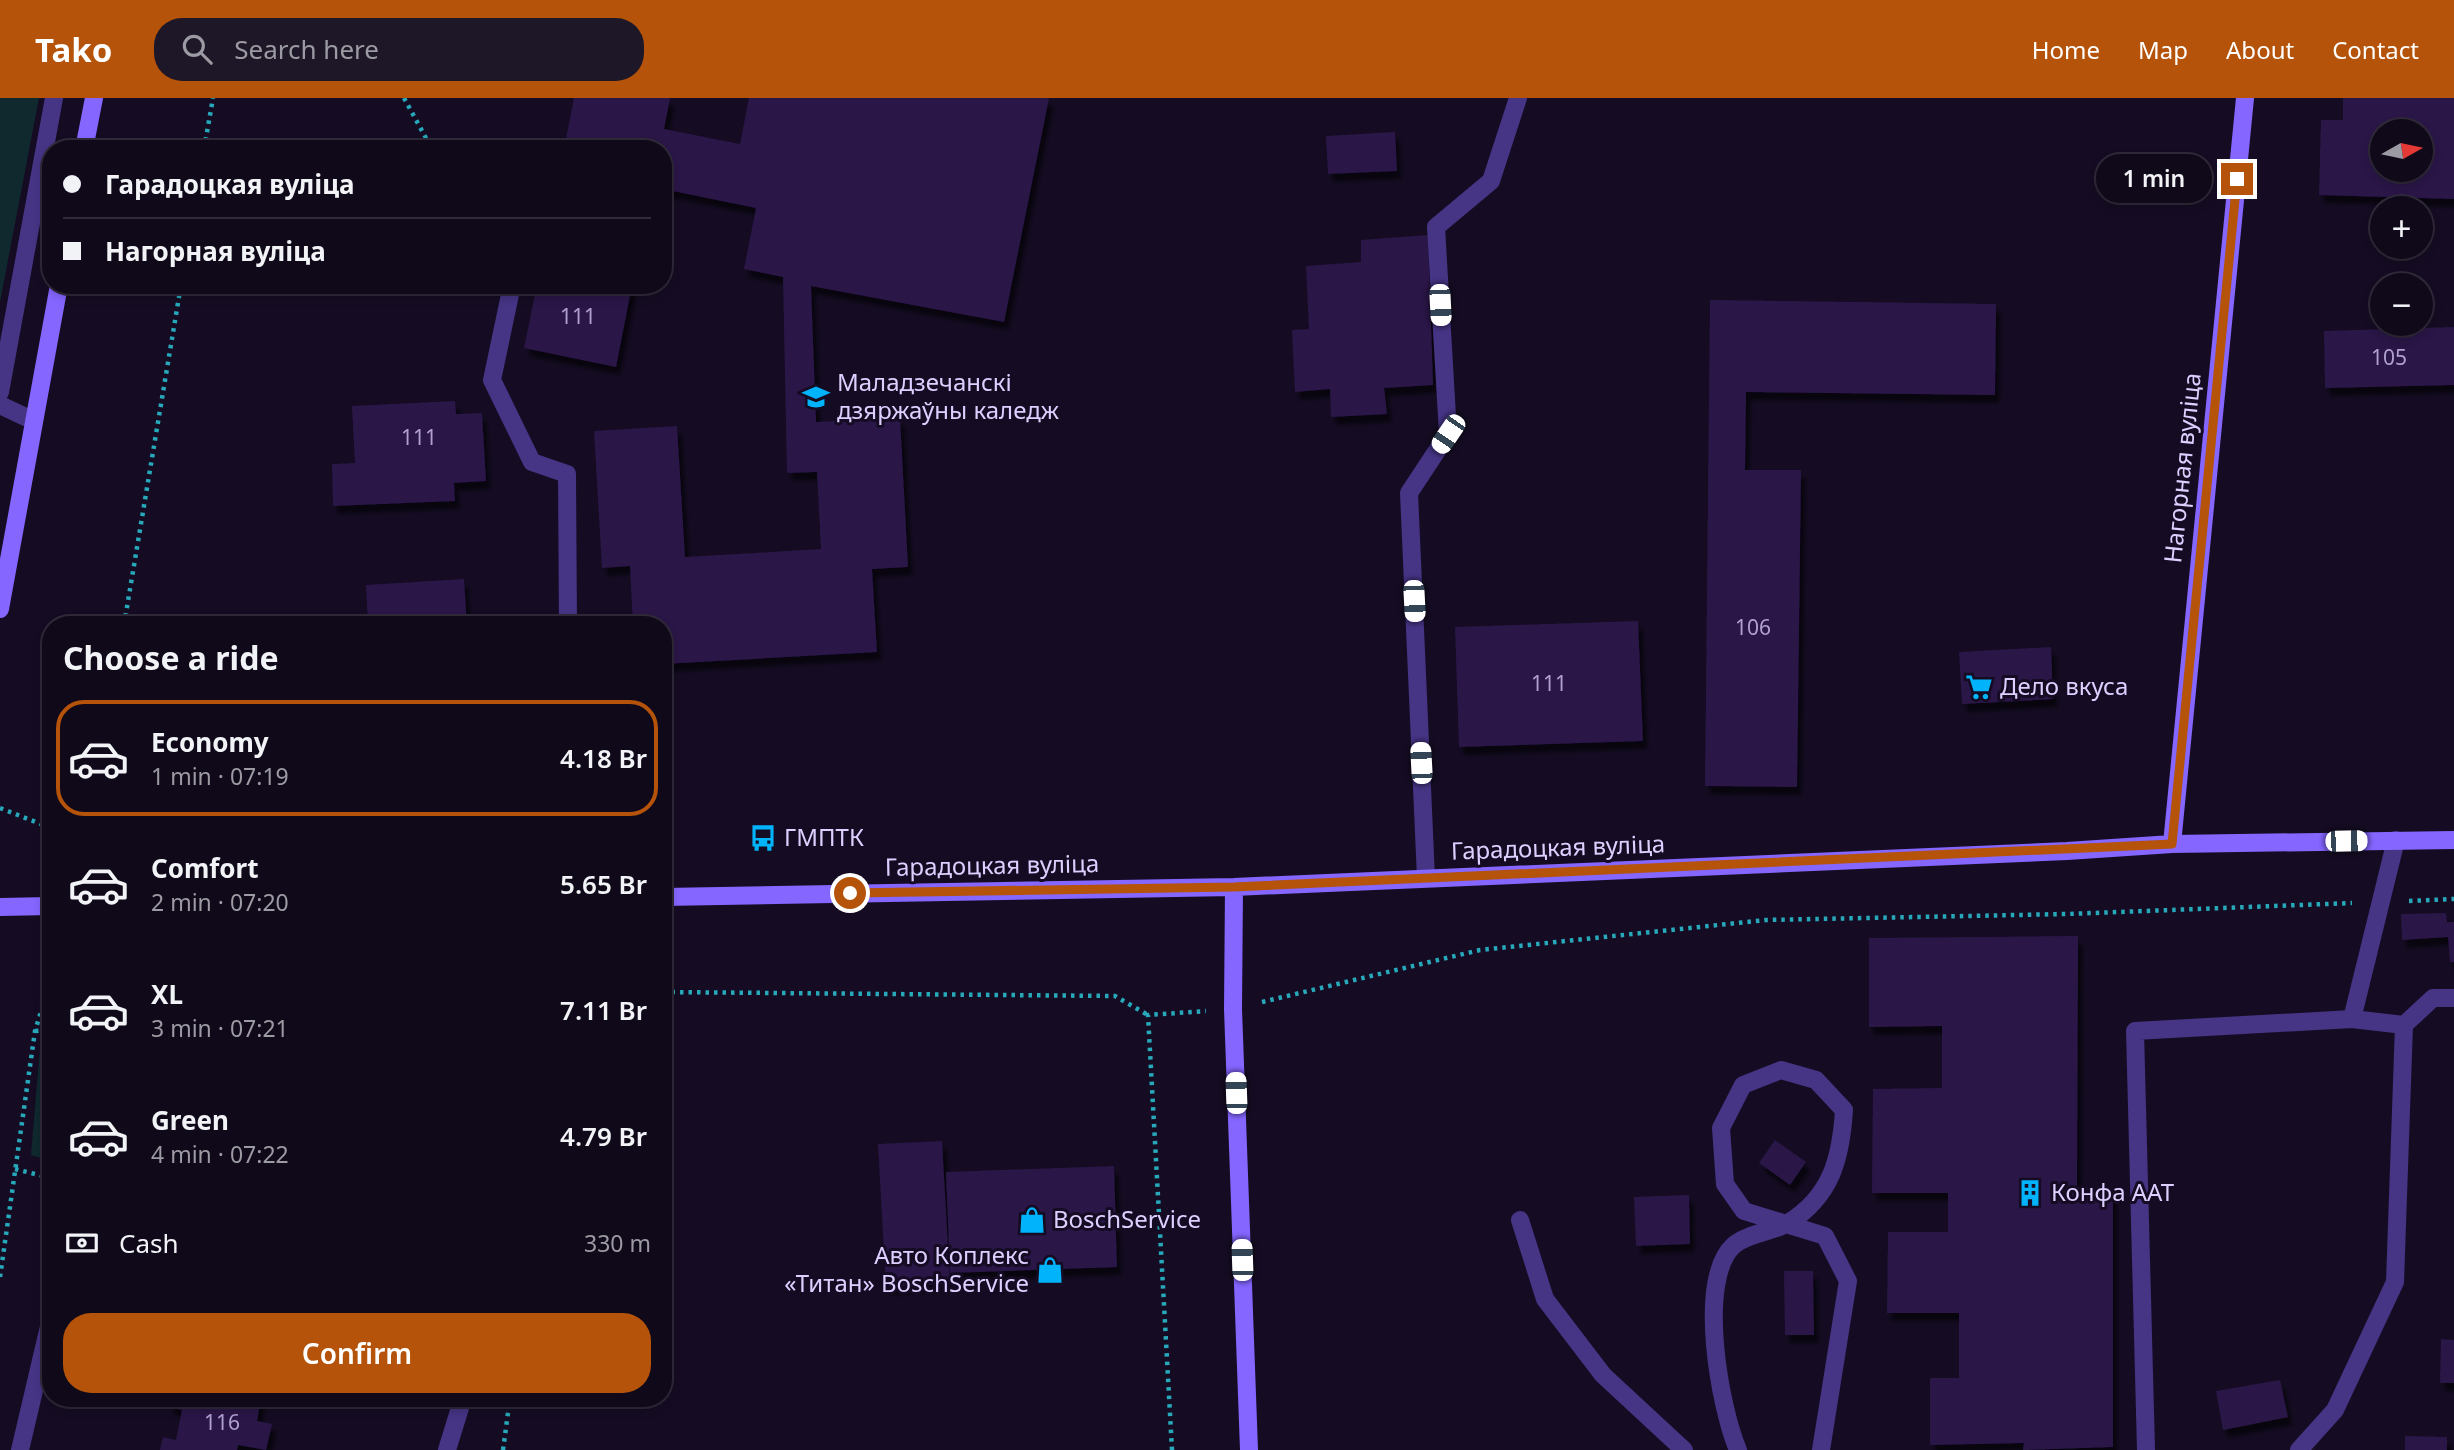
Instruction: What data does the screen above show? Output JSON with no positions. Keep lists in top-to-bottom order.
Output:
{
  "streets": {
    "street": ["Нагорная вуліца", "Гарадоцкая вуліца"]
  },
  "crossings": [
    ["Нагорная вуліца", "Гарадоцкая вуліца"]
  ],
  "places": {
    "school or university": ["Маладзечанскі дзяржаўны каледж"],
    "supermarket": ["Дело вкуса"],
    "bus stop": ["ГМПТК"],
    "building": ["Конфа ААТ"],
    "shop": ["BoschService", "Авто Коплекс «Титан» BoschService"]
  },
  "house_numbers": [
    "111",
    "105",
    "111",
    "106",
    "111",
    "116"
  ],
  "north": "right",
  "page": {
    "header": "Tako",
    "search": "Search here",
    "nav": [
      "Home",
      "Map",
      "About",
      "Contact"
    ],
    "map_buttons": ["+", "−"],
    "banner": ["Гарадоцкая вуліца", "Нагорная вуліца"],
    "bubble": "1 min",
    "heading": "Choose a ride",
    "list": [
      {
        "name": "Economy",
        "note": "1 min · 07:19",
        "value": "4.18 Br"
      },
      {
        "name": "Comfort",
        "note": "2 min · 07:20",
        "value": "5.65 Br"
      },
      {
        "name": "XL",
        "note": "3 min · 07:21",
        "value": "7.11 Br"
      },
      {
        "name": "Green",
        "note": "4 min · 07:22",
        "value": "4.79 Br"
      }
    ],
    "pay": ["Cash", "330 m"],
    "buttons": "Confirm"
  }
}
